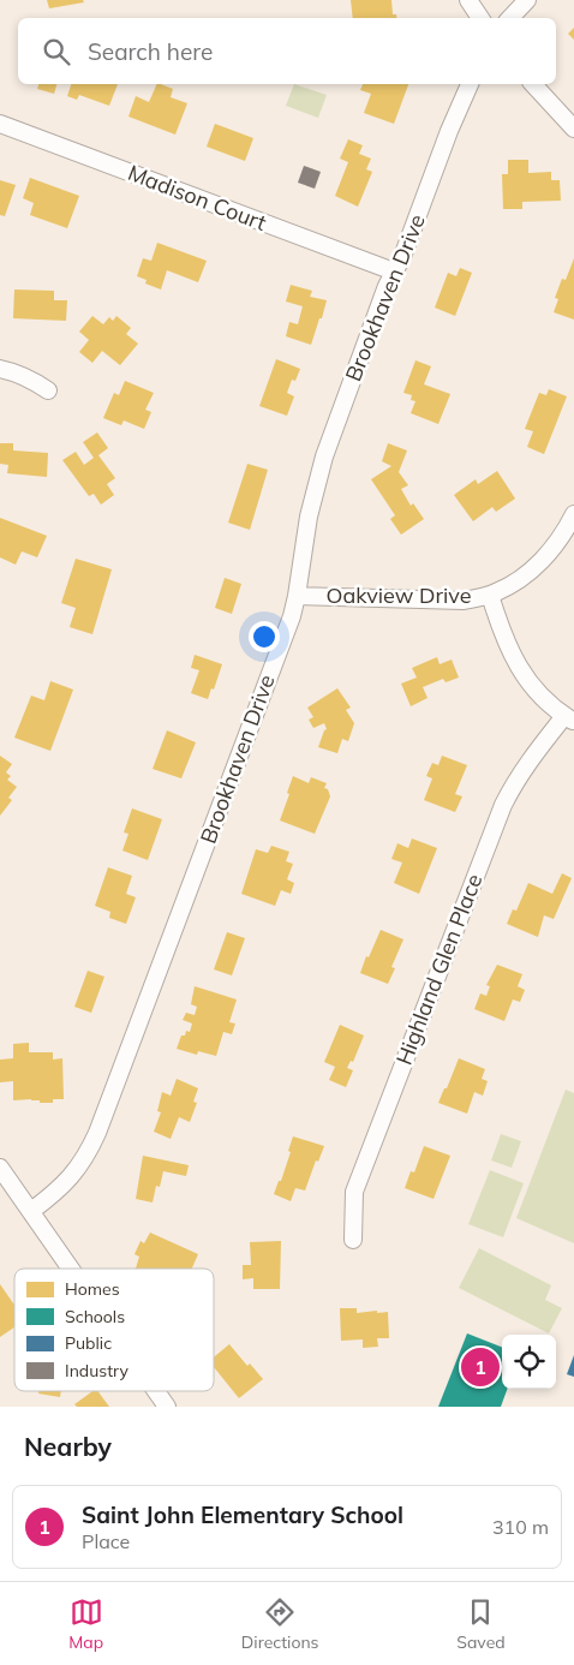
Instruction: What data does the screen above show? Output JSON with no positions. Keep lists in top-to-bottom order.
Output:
{
  "streets": {
    "street": [
      "Madison Court",
      "Brookhaven Drive",
      "Oakview Drive",
      "Highland Glen Place"
    ]
  },
  "crossings": [
    ["Madison Court", "Brookhaven Drive"],
    ["Brookhaven Drive", "Oakview Drive"]
  ],
  "legend": [
    "Homes",
    "Schools",
    "Public",
    "Industry"
  ],
  "page": {
    "search": "Search here",
    "pins": "1",
    "heading": "Nearby",
    "list": [
      {
        "mark": "1",
        "name": "Saint John Elementary School",
        "note": "Place",
        "value": "310 m"
      }
    ],
    "nav": ["Map", "Directions", "Saved"]
  }
}
